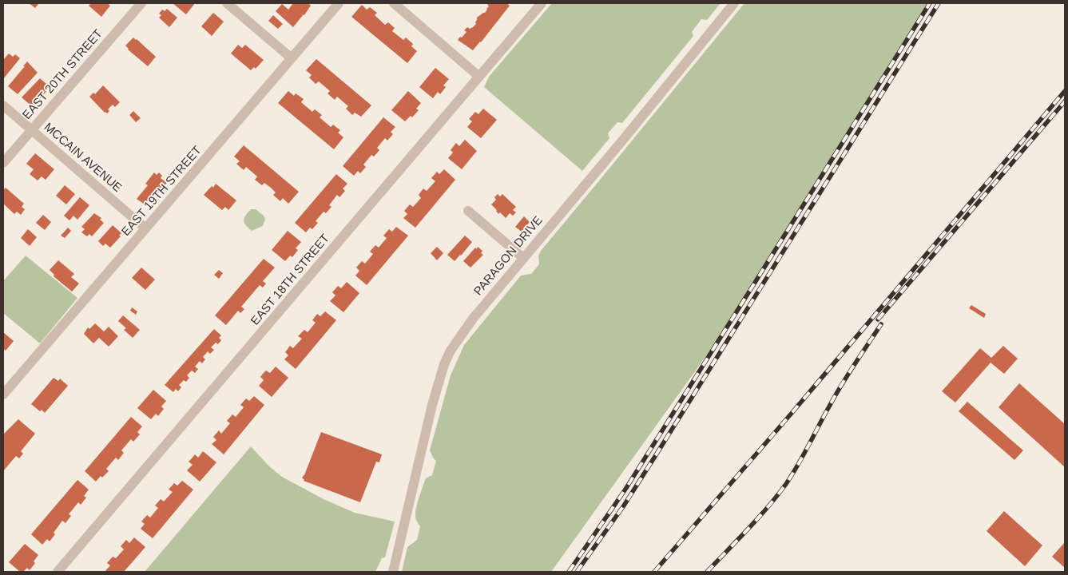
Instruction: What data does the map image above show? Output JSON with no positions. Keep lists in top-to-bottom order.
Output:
{
  "streets": {
    "street": [
      "EAST 20TH STREET",
      "MCCAIN AVENUE",
      "EAST 19TH STREET",
      "PARAGON DRIVE",
      "EAST 18TH STREET"
    ]
  },
  "crossings": [
    ["EAST 20TH STREET", "MCCAIN AVENUE"],
    ["MCCAIN AVENUE", "EAST 19TH STREET"]
  ]
}
